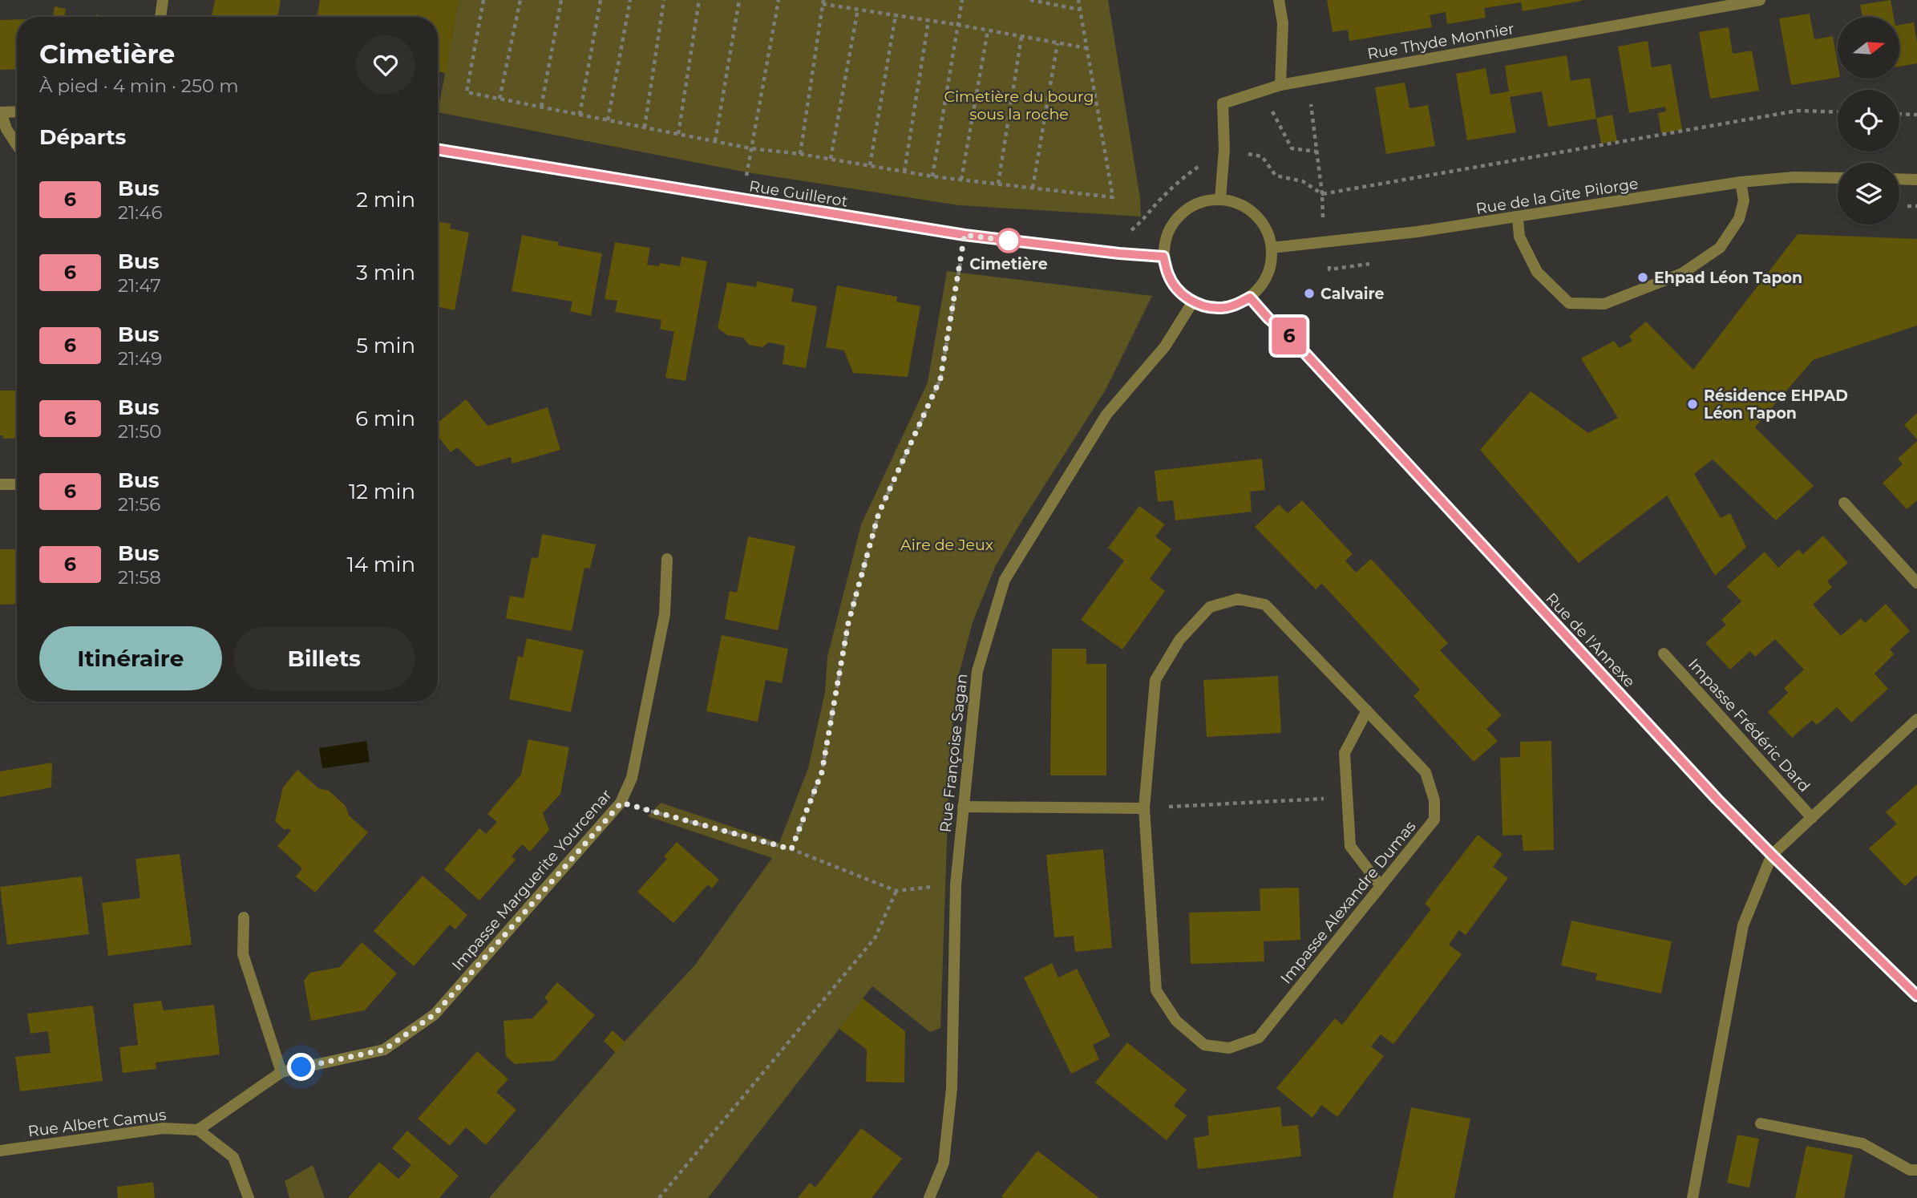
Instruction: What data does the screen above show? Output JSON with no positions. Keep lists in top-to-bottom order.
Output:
{
  "streets": {
    "street": [
      "Rue Thyde Monnier",
      "Rue Guillerot",
      "Rue de la Gite Pilorge",
      "Rue de l'Annexe",
      "Impasse Frédéric Dard",
      "Rue Françoise Sagan",
      "Impasse Marguerite Yourcenar",
      "Impasse Alexandre Dumas",
      "Rue Albert Camus"
    ]
  },
  "crossings": [
    ["Rue Thyde Monnier", "Rue Guillerot"],
    ["Rue Thyde Monnier", "Rue de la Gite Pilorge"],
    ["Rue Thyde Monnier", "Rue de l'Annexe"],
    ["Rue Thyde Monnier", "Rue Françoise Sagan"],
    ["Rue Guillerot", "Rue de la Gite Pilorge"],
    ["Rue Guillerot", "Rue de l'Annexe"],
    ["Rue Guillerot", "Rue Françoise Sagan"],
    ["Rue de la Gite Pilorge", "Rue de l'Annexe"],
    ["Rue de la Gite Pilorge", "Rue Françoise Sagan"],
    ["Rue de l'Annexe", "Rue Françoise Sagan"],
    ["Impasse Marguerite Yourcenar", "Rue Albert Camus"]
  ],
  "parks": ["Cimetière du bourg sous la roche", "Aire de Jeux"],
  "places": [
    "Cimetière",
    "Ehpad Léon Tapon",
    "Calvaire",
    "Résidence EHPAD Léon Tapon"
  ],
  "lines": ["bus line 6"],
  "north": "right",
  "page": {
    "on_map": "6",
    "heading": [
      ["Cimetière", "À pied · 4 min · 250 m"],
      "Départs"
    ],
    "list": [
      {
        "mark": "6",
        "name": "Bus",
        "note": "21:46",
        "value": "2 min"
      },
      {
        "mark": "6",
        "name": "Bus",
        "note": "21:47",
        "value": "3 min"
      },
      {
        "mark": "6",
        "name": "Bus",
        "note": "21:49",
        "value": "5 min"
      },
      {
        "mark": "6",
        "name": "Bus",
        "note": "21:50",
        "value": "6 min"
      },
      {
        "mark": "6",
        "name": "Bus",
        "note": "21:56",
        "value": "12 min"
      },
      {
        "mark": "6",
        "name": "Bus",
        "note": "21:58",
        "value": "14 min"
      }
    ],
    "buttons": ["Itinéraire", "Billets"]
  }
}
